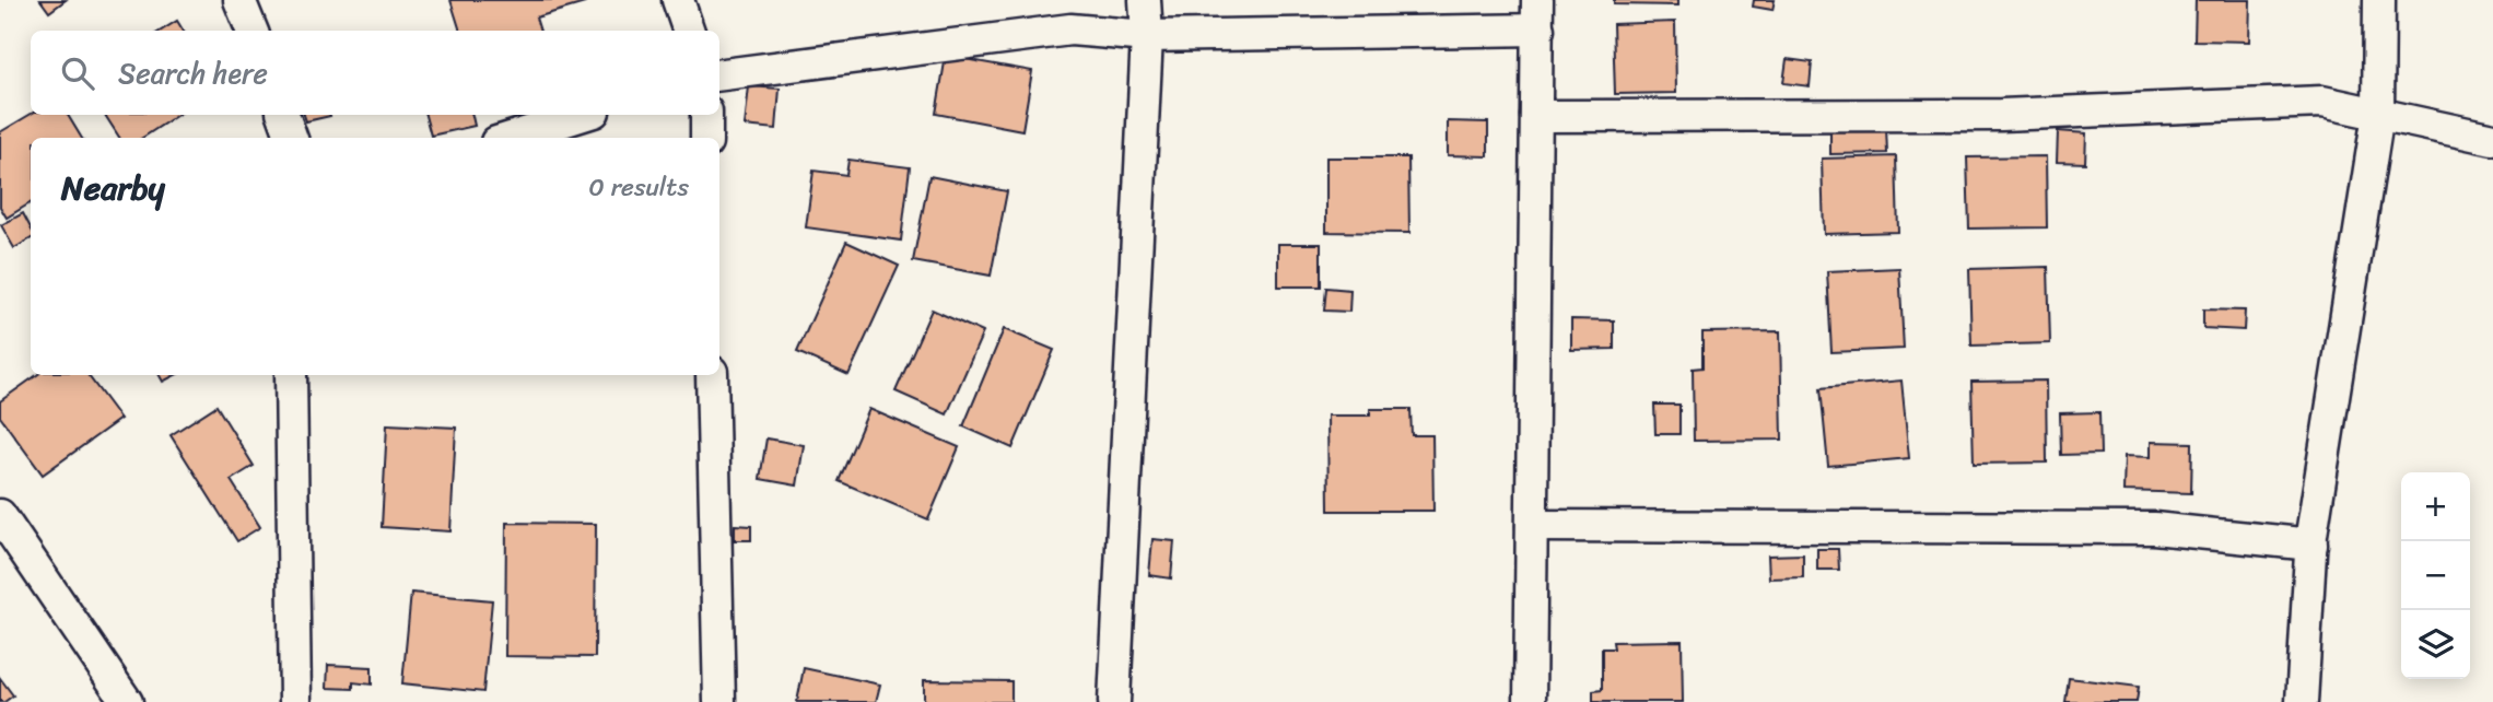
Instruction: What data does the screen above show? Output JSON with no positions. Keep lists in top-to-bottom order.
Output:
{
  "page": {
    "search": "Search here",
    "heading": ["Nearby", "0 results"],
    "map_buttons": ["+", "−"]
  }
}
